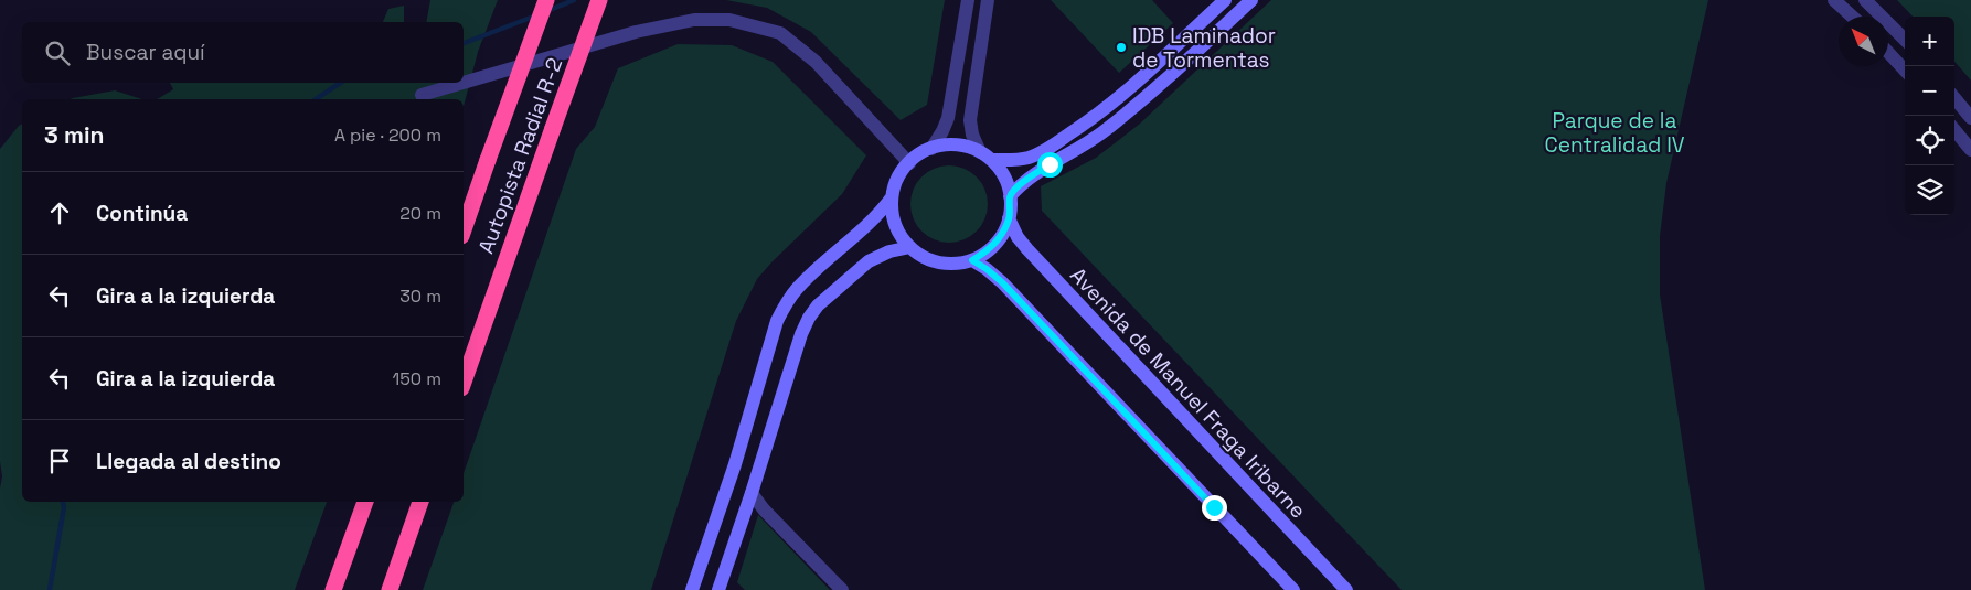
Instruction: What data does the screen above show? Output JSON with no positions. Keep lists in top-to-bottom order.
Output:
{
  "streets": {
    "highway": ["Autopista Radial R-2"],
    "street": ["Avenida de Manuel Fraga Iribarne"]
  },
  "parks": ["Parque de la Centralidad IV"],
  "places": ["IDB Laminador de Tormentas"],
  "north": "top left",
  "page": {
    "map_buttons": ["+", "−"],
    "search": "Buscar aquí",
    "heading": ["3 min", "A pie · 200 m"],
    "list": [
      ["Continúa", "20 m"],
      ["Gira a la izquierda", "30 m"],
      ["Gira a la izquierda", "150 m"],
      "Llegada al destino"
    ]
  }
}
